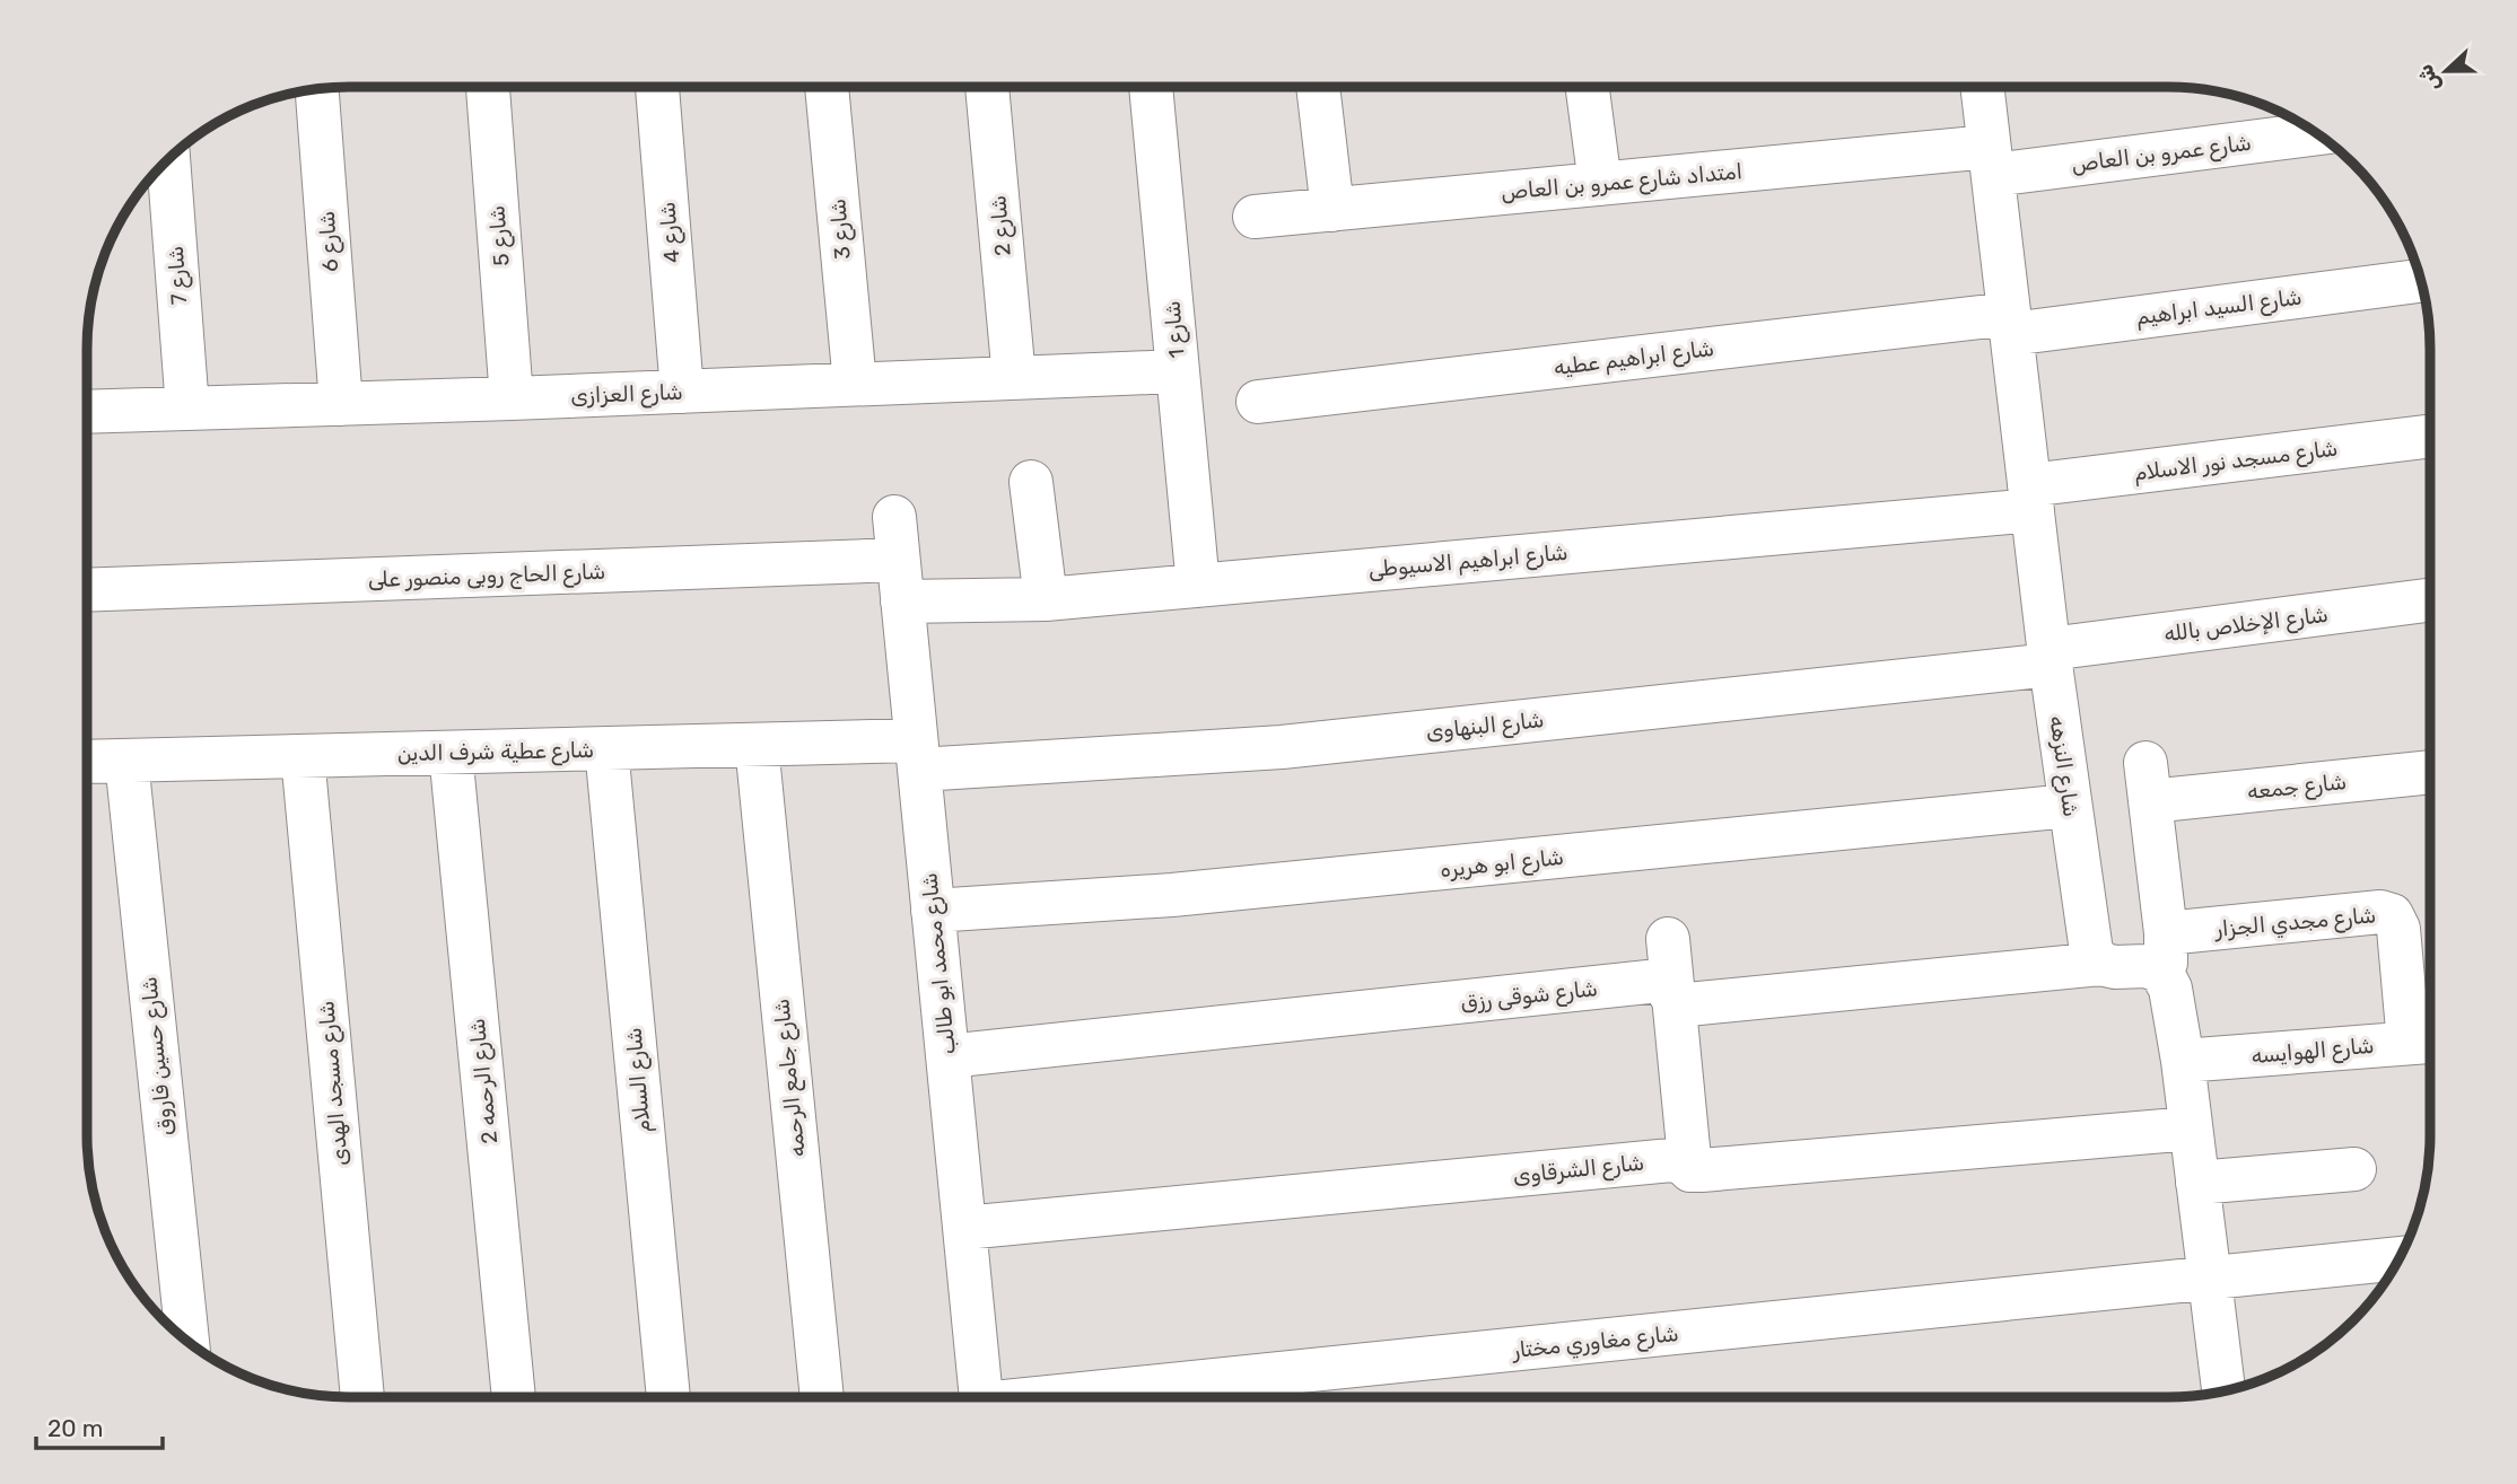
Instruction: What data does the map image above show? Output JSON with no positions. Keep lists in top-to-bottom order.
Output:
{
  "streets": {
    "street": [
      "شارع عمرو بن العاص",
      "امتداد شارع عمرو بن العاص",
      "شارع 2",
      "شارع 3",
      "شارع 4",
      "شارع 5",
      "شارع 6",
      "شارع 7",
      "شارع السيد ابراهيم",
      "شارع 1",
      "شارع ابراهيم عطيه",
      "شارع العزازى",
      "شارع مسجد نور الاسلام",
      "شارع ابراهيم الاسيوطى",
      "شارع الحاج روبى منصور على",
      "شارع الإخلاص بالله",
      "شارع البنهاوى",
      "شارع عطية شرف الدين",
      "شارع النزهه",
      "شارع جمعه",
      "شارع ابو هريره",
      "شارع مجدي الجزار",
      "شارع محمد ابو طالب",
      "شارع شوقى رزق",
      "شارع الهوايسه",
      "شارع حسين فاروق",
      "شارع جامع الرحمه",
      "شارع السلام",
      "شارع الرحمه 2",
      "شارع مسجد الهدى",
      "شارع الشرقاوى",
      "شارع مغاوري مختار"
    ]
  },
  "crossings": [
    ["شارع عمرو بن العاص", "امتداد شارع عمرو بن العاص"],
    ["شارع عمرو بن العاص", "شارع النزهه"],
    ["امتداد شارع عمرو بن العاص", "شارع النزهه"],
    ["شارع 2", "شارع العزازى"],
    ["شارع 3", "شارع العزازى"],
    ["شارع 4", "شارع العزازى"],
    ["شارع 5", "شارع العزازى"],
    ["شارع 6", "شارع العزازى"],
    ["شارع 7", "شارع العزازى"],
    ["شارع السيد ابراهيم", "شارع ابراهيم عطيه"],
    ["شارع السيد ابراهيم", "شارع النزهه"],
    ["شارع 1", "شارع العزازى"],
    ["شارع 1", "شارع ابراهيم الاسيوطى"],
    ["شارع ابراهيم عطيه", "شارع النزهه"],
    ["شارع مسجد نور الاسلام", "شارع ابراهيم الاسيوطى"],
    ["شارع مسجد نور الاسلام", "شارع النزهه"],
    ["شارع ابراهيم الاسيوطى", "شارع الحاج روبى منصور على"],
    ["شارع ابراهيم الاسيوطى", "شارع النزهه"],
    ["شارع ابراهيم الاسيوطى", "شارع محمد ابو طالب"],
    ["شارع الحاج روبى منصور على", "شارع محمد ابو طالب"],
    ["شارع الإخلاص بالله", "شارع البنهاوى"],
    ["شارع الإخلاص بالله", "شارع النزهه"],
    ["شارع البنهاوى", "شارع عطية شرف الدين"],
    ["شارع البنهاوى", "شارع النزهه"],
    ["شارع البنهاوى", "شارع محمد ابو طالب"],
    ["شارع عطية شرف الدين", "شارع محمد ابو طالب"],
    ["شارع عطية شرف الدين", "شارع حسين فاروق"],
    ["شارع عطية شرف الدين", "شارع جامع الرحمه"],
    ["شارع عطية شرف الدين", "شارع السلام"],
    ["شارع عطية شرف الدين", "شارع الرحمه 2"],
    ["شارع عطية شرف الدين", "شارع مسجد الهدى"],
    ["شارع النزهه", "شارع ابو هريره"],
    ["شارع النزهه", "شارع شوقى رزق"],
    ["شارع جمعه", "شارع مجدي الجزار"],
    ["شارع ابو هريره", "شارع محمد ابو طالب"],
    ["شارع مجدي الجزار", "شارع الهوايسه"],
    ["شارع محمد ابو طالب", "شارع شوقى رزق"],
    ["شارع محمد ابو طالب", "شارع الشرقاوى"]
  ],
  "scale_bar": "20 m",
  "north": "left"
}
